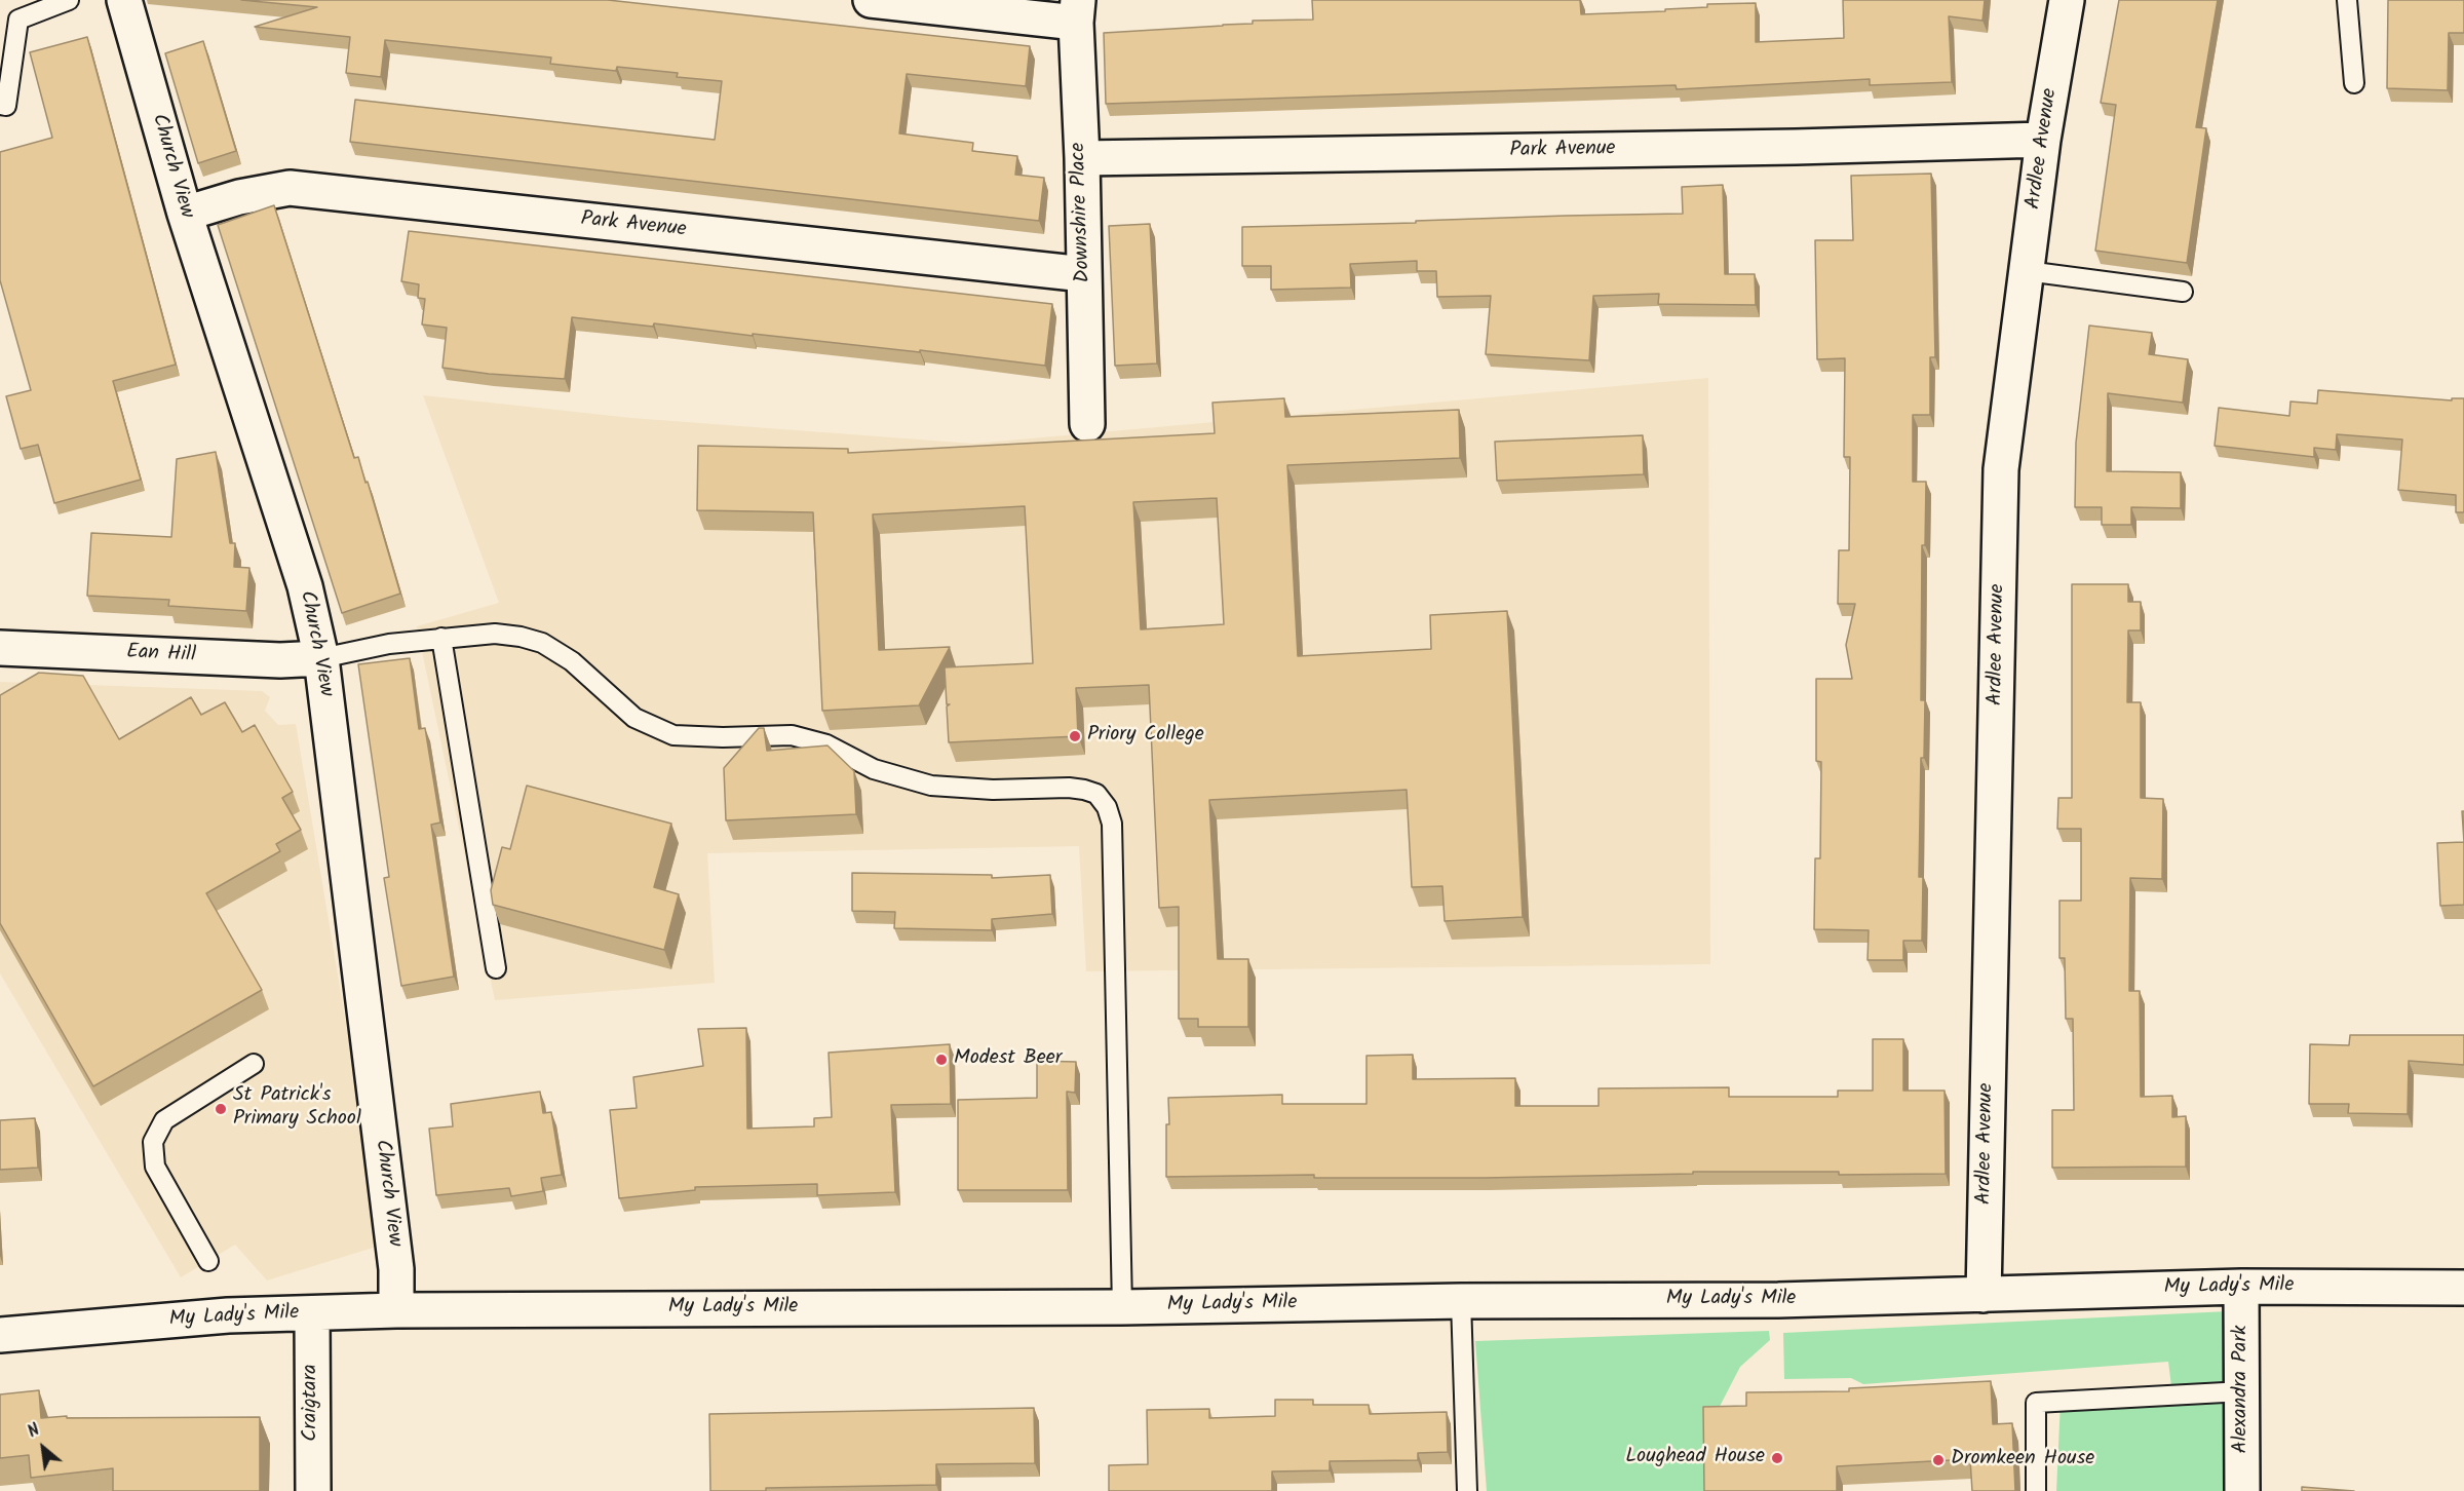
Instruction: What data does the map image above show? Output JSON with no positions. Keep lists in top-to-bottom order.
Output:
{
  "streets": {
    "street": [
      "Ardlee Avenue",
      "Park Avenue",
      "Church View",
      "Downshire Place",
      "Ean Hill",
      "My Lady's Mile",
      "Alexandra Park",
      "Craigtara"
    ]
  },
  "crossings": [
    ["Ardlee Avenue", "Park Avenue"],
    ["Ardlee Avenue", "My Lady's Mile"],
    ["Park Avenue", "Church View"],
    ["Park Avenue", "Downshire Place"],
    ["Church View", "Ean Hill"],
    ["Church View", "My Lady's Mile"],
    ["My Lady's Mile", "Alexandra Park"],
    ["My Lady's Mile", "Craigtara"]
  ],
  "places": [
    "Priory College",
    "Modest Beer",
    "St Patrick's Primary School",
    "Loughead House",
    "Dromkeen House"
  ],
  "north": "top left"
}
